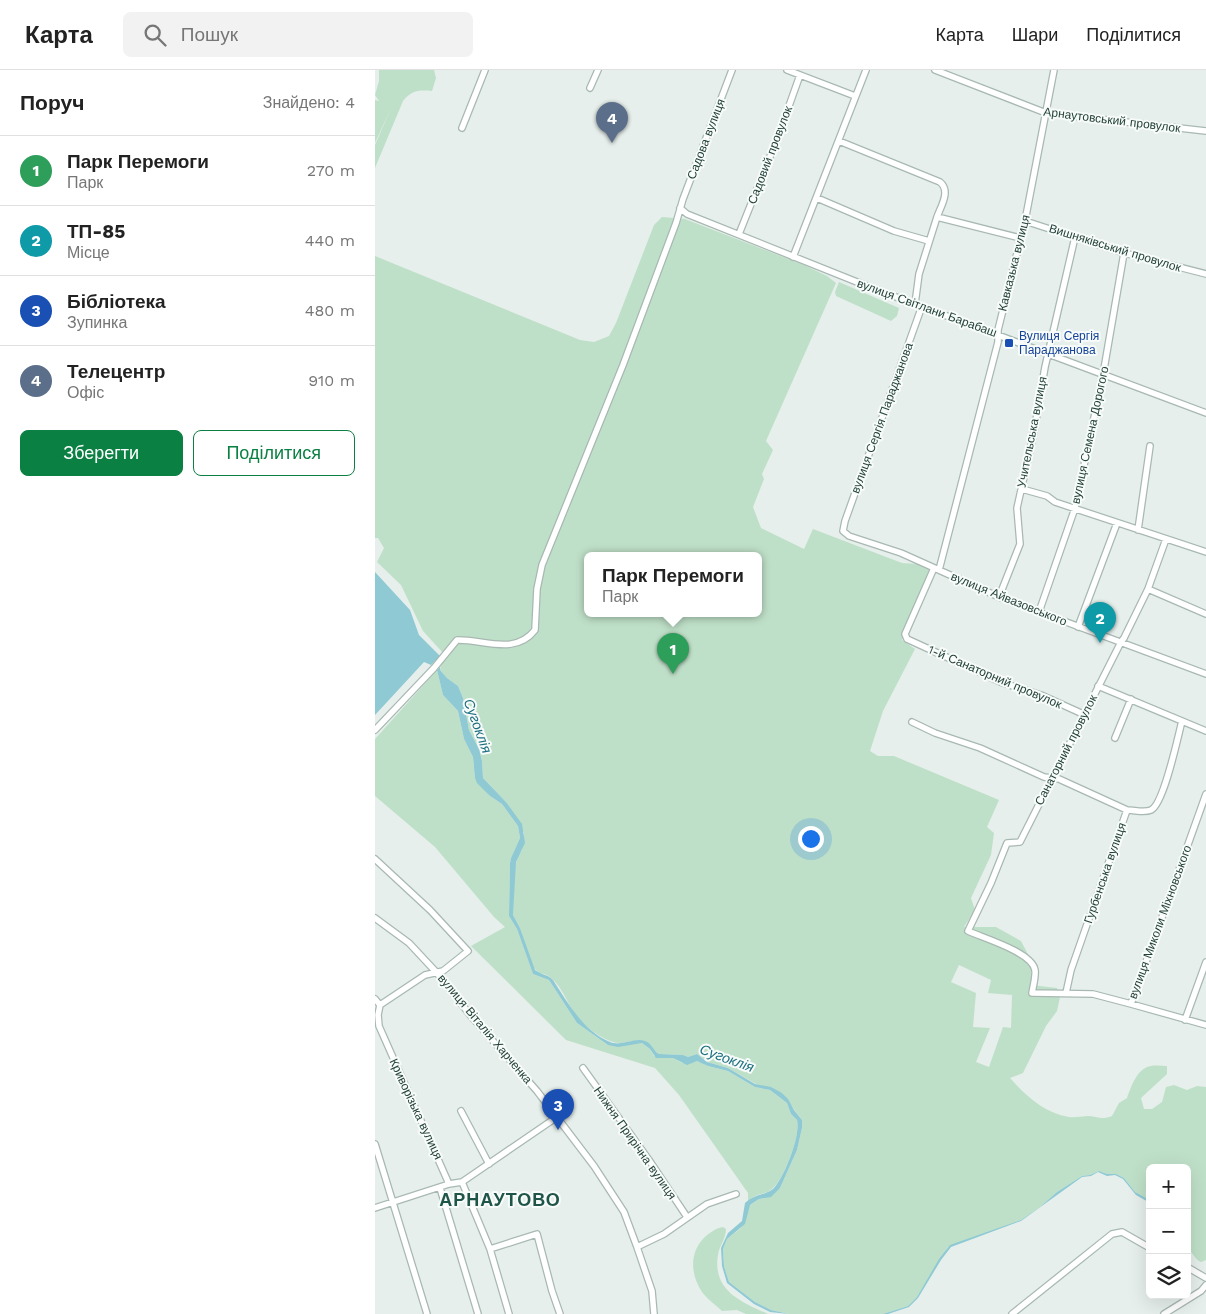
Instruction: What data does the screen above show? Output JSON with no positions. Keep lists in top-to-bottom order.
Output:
{
  "streets": {
    "street": [
      "Арнаутовський провулок",
      "Садова вулиця",
      "Садовий провулок",
      "Вишняківський провулок",
      "Кавказька вулиця",
      "вулиця Світлани Барабаш",
      "вулиця Сергія Параджанова",
      "Учительська вулиця",
      "вулиця Семена Дорогого",
      "вулиця Айвазовського",
      "1-й Санаторний провулок",
      "Санаторний провулок",
      "Гурбенська вулиця",
      "вулиця Миколи Міхновського",
      "вулиця Віталія Харченка",
      "Криворізька вулиця",
      "Нижня Прирічна вулиця"
    ]
  },
  "crossings": [
    ["Арнаутовський провулок", "Кавказька вулиця"],
    ["Садова вулиця", "вулиця Світлани Барабаш"],
    ["Садовий провулок", "вулиця Світлани Барабаш"],
    ["Вишняківський провулок", "Кавказька вулиця"],
    ["Вишняківський провулок", "Учительська вулиця"],
    ["Вишняківський провулок", "вулиця Семена Дорогого"],
    ["Кавказька вулиця", "вулиця Світлани Барабаш"],
    ["Кавказька вулиця", "вулиця Айвазовського"],
    ["Кавказька вулиця", "1-й Санаторний провулок"],
    ["вулиця Світлани Барабаш", "вулиця Сергія Параджанова"],
    ["вулиця Світлани Барабаш", "Учительська вулиця"],
    ["вулиця Світлани Барабаш", "вулиця Семена Дорогого"],
    ["вулиця Сергія Параджанова", "вулиця Айвазовського"],
    ["Учительська вулиця", "вулиця Айвазовського"],
    ["вулиця Семена Дорогого", "вулиця Айвазовського"],
    ["вулиця Айвазовського", "Санаторний провулок"],
    ["1-й Санаторний провулок", "Санаторний провулок"],
    ["Санаторний провулок", "Гурбенська вулиця"]
  ],
  "districts": ["АРНАУТОВО"],
  "water": ["Сугоклія"],
  "places": {
    "transit": ["Вулиця Сергія Параджанова"]
  },
  "page": {
    "header": "Карта",
    "search": "Пошук",
    "nav": ["Карта", "Шари", "Поділитися"],
    "heading": ["Поруч", "Знайдено: 4"],
    "pins": [
      "4",
      "2",
      "1",
      "3"
    ],
    "list": [
      {
        "mark": "1",
        "name": "Парк Перемоги",
        "note": "Парк",
        "value": "270 m"
      },
      {
        "mark": "2",
        "name": "ТП-85",
        "note": "Місце",
        "value": "440 m"
      },
      {
        "mark": "3",
        "name": "Бібліотека",
        "note": "Зупинка",
        "value": "480 m"
      },
      {
        "mark": "4",
        "name": "Телецентр",
        "note": "Офіс",
        "value": "910 m"
      }
    ],
    "buttons": ["Зберегти", "Поділитися"],
    "popup": ["Парк Перемоги", "Парк"],
    "map_buttons": ["+", "−"]
  }
}
